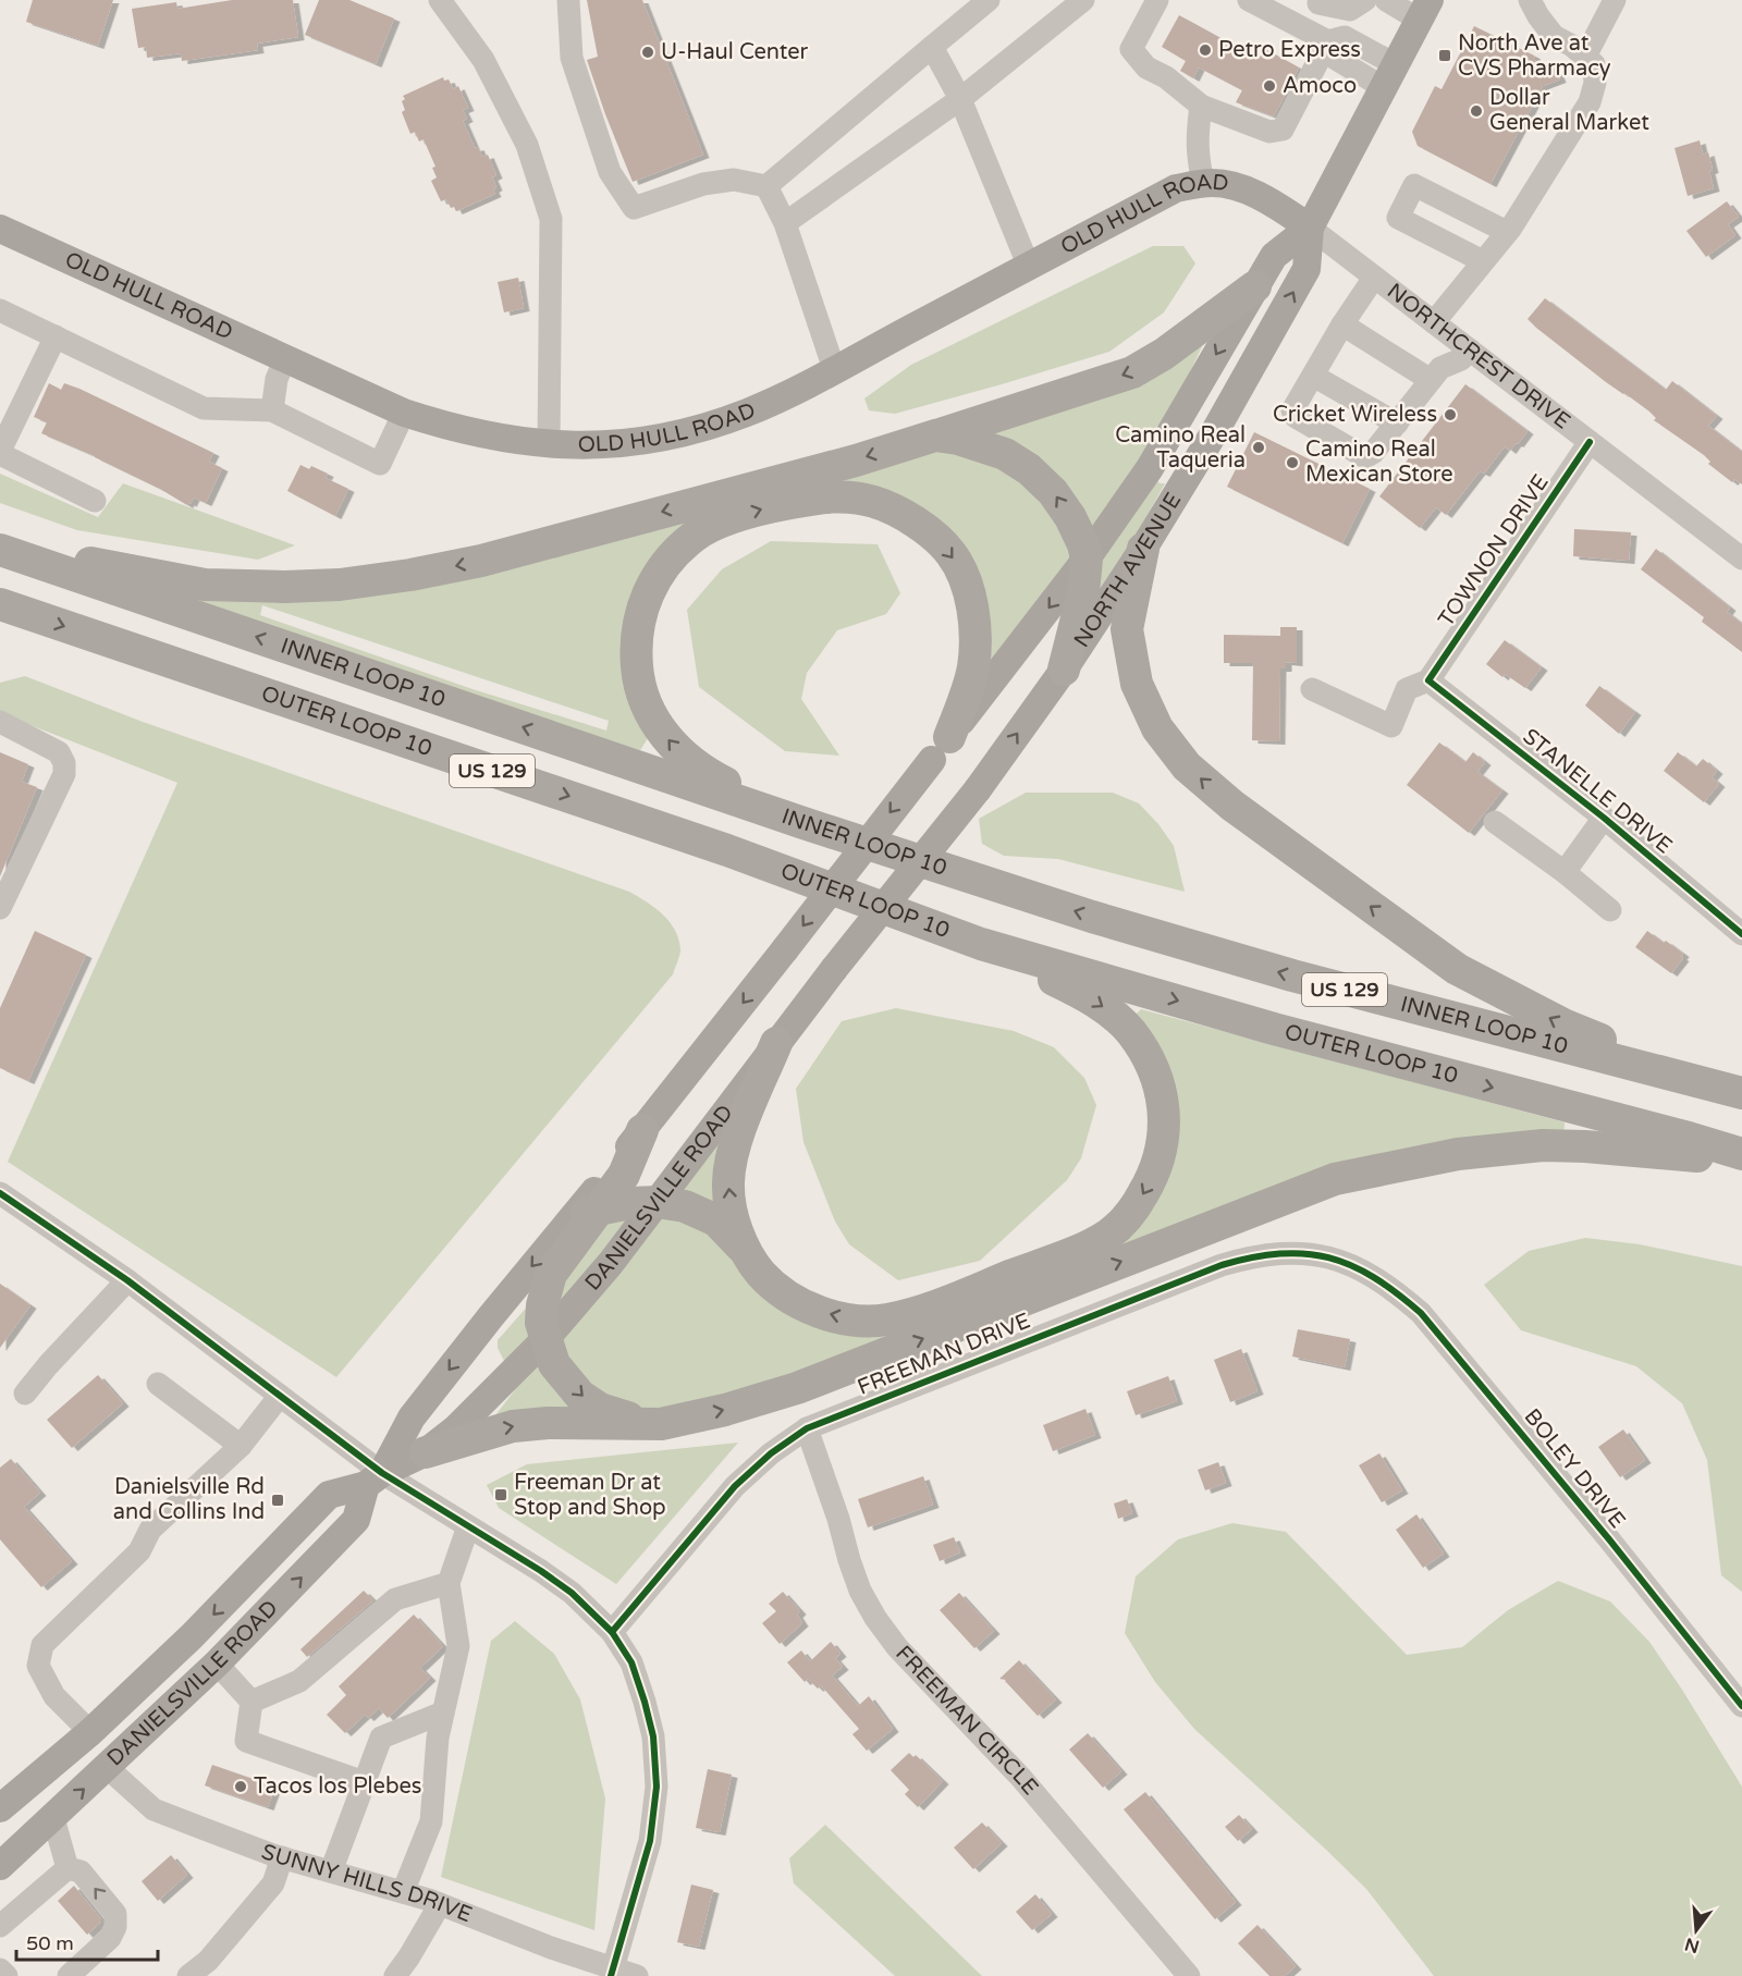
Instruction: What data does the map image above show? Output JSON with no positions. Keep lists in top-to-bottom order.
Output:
{
  "streets": {
    "highway": ["INNER LOOP 10", "OUTER LOOP 10", "US 129"],
    "main road": ["OLD HULL ROAD", "NORTH AVENUE", "DANIELSVILLE ROAD"],
    "street": [
      "NORTHCREST DRIVE",
      "TOWNON DRIVE",
      "STANELLE DRIVE",
      "FREEMAN DRIVE",
      "BOLEY DRIVE",
      "FREEMAN CIRCLE",
      "SUNNY HILLS DRIVE"
    ]
  },
  "crossings": [
    ["OLD HULL ROAD", "NORTHCREST DRIVE"],
    ["OLD HULL ROAD", "NORTH AVENUE"],
    ["NORTHCREST DRIVE", "TOWNON DRIVE"],
    ["NORTHCREST DRIVE", "NORTH AVENUE"],
    ["TOWNON DRIVE", "STANELLE DRIVE"],
    ["NORTH AVENUE", "DANIELSVILLE ROAD"],
    ["DANIELSVILLE ROAD", "SUNNY HILLS DRIVE"],
    ["FREEMAN DRIVE", "BOLEY DRIVE"],
    ["FREEMAN DRIVE", "FREEMAN CIRCLE"]
  ],
  "one_way": ["INNER LOOP 10", "OUTER LOOP 10"],
  "places": {
    "other": [
      "Petro Express",
      "U-Haul Center",
      "Amoco",
      "Dollar General Market",
      "Cricket Wireless",
      "Camino Real Taqueria",
      "Camino Real Mexican Store",
      "Tacos los Plebes"
    ],
    "transit": ["North Ave at CVS Pharmacy", "Freeman Dr at Stop and Shop", "Danielsville Rd and Collins Ind"]
  },
  "scale_bar": "50 m",
  "north": "bottom"
}
